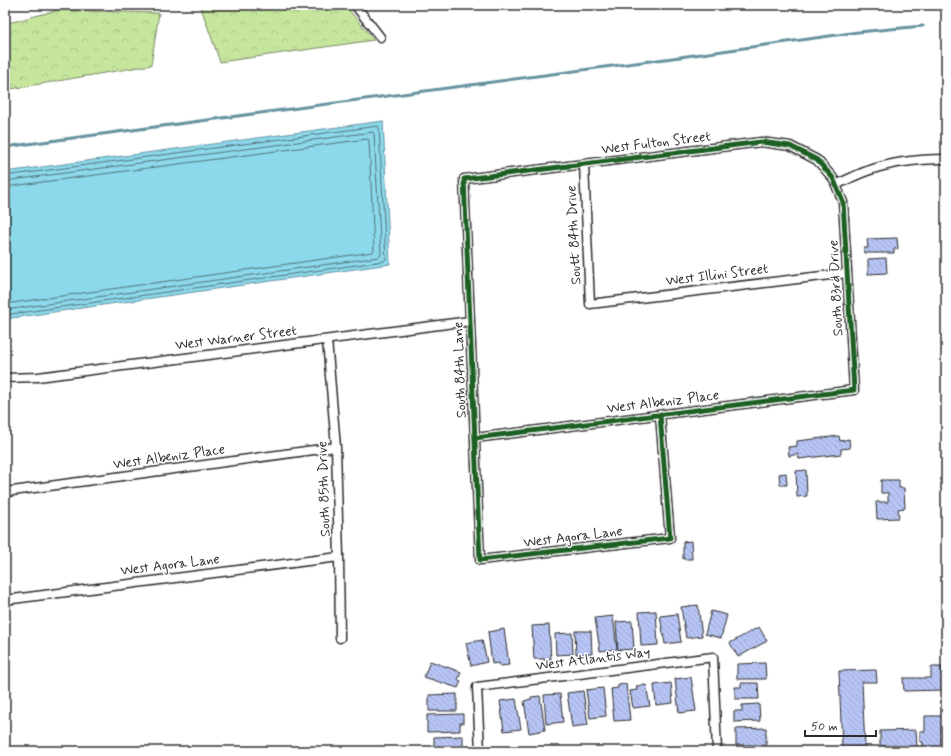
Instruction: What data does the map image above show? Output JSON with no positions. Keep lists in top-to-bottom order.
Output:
{
  "streets": {
    "street": [
      "West Fulton Street",
      "Soutt 84th Drive",
      "West Illini Street",
      "South 83rd Drive",
      "West Warner Street",
      "South 84th Lane",
      "West Albeniz Place",
      "South 85th Drive",
      "West Agora Lane",
      "West Atlantis Way"
    ]
  },
  "crossings": [
    ["West Fulton Street", "Soutt 84th Drive"],
    ["West Fulton Street", "South 83rd Drive"],
    ["West Fulton Street", "South 84th Lane"],
    ["Soutt 84th Drive", "West Illini Street"],
    ["West Illini Street", "South 83rd Drive"],
    ["South 83rd Drive", "West Albeniz Place"],
    ["West Warner Street", "South 84th Lane"],
    ["West Warner Street", "South 85th Drive"],
    ["South 84th Lane", "West Albeniz Place"],
    ["South 84th Lane", "West Agora Lane"],
    ["West Albeniz Place", "South 85th Drive"],
    ["West Albeniz Place", "West Agora Lane"],
    ["South 85th Drive", "West Agora Lane"]
  ],
  "scale_bar": "50 m"
}
